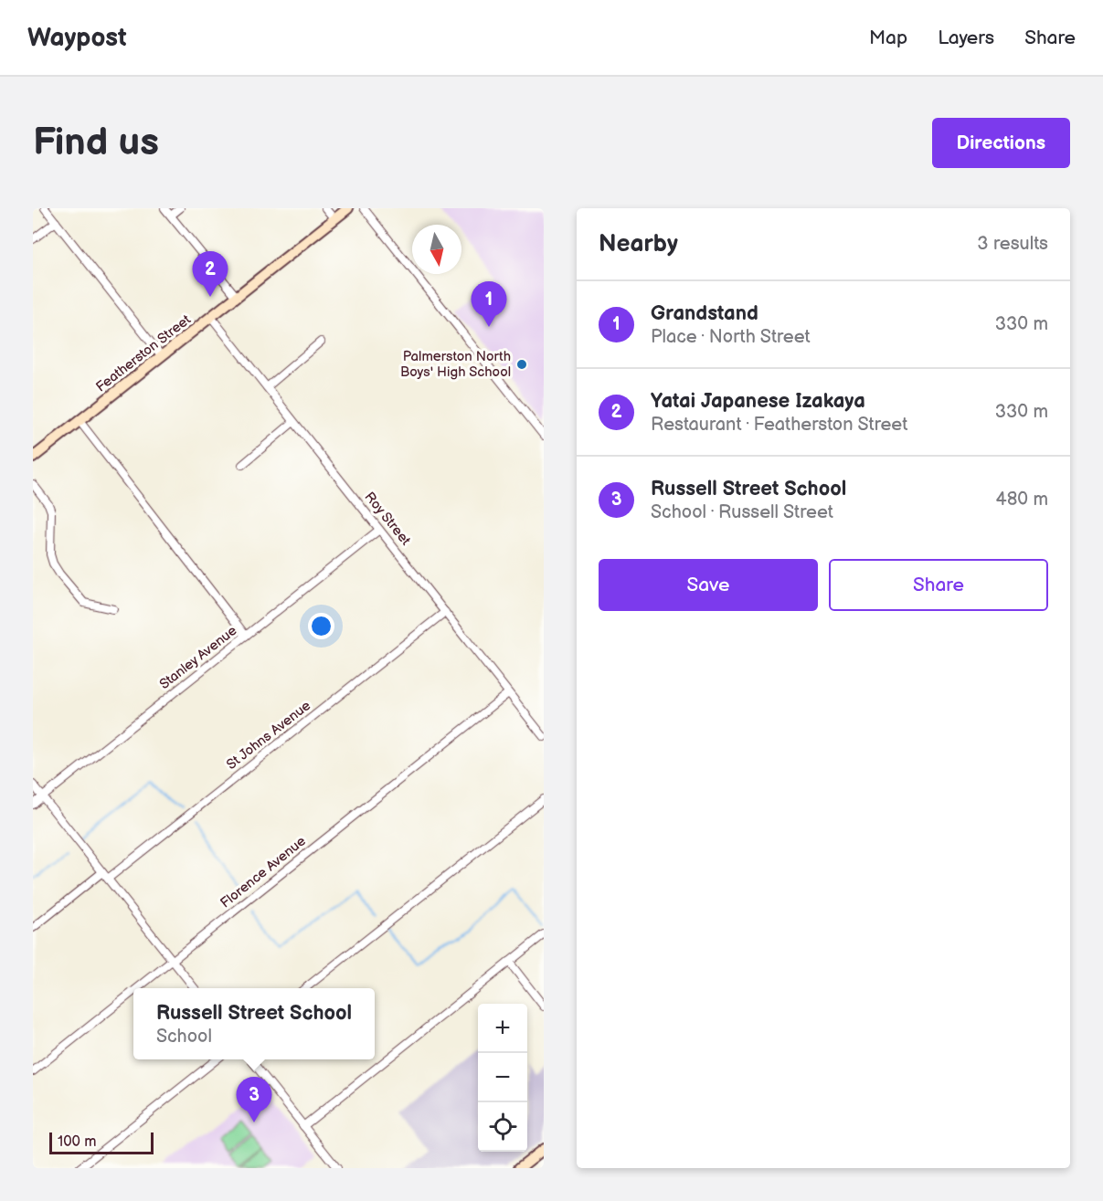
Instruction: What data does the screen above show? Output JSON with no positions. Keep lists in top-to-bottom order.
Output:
{
  "streets": {
    "main road": ["Featherston Street"],
    "street": [
      "Roy Street",
      "Stanley Avenue",
      "St Johns Avenue",
      "Florence Avenue"
    ]
  },
  "crossings": [
    ["Featherston Street", "Roy Street"],
    ["Roy Street", "Stanley Avenue"],
    ["Roy Street", "St Johns Avenue"],
    ["Roy Street", "Florence Avenue"]
  ],
  "places": ["Palmerston North Boys' High School"],
  "scale_bar": "100 m",
  "north": "bottom",
  "page": {
    "header": "Waypost",
    "nav": ["Map", "Layers", "Share"],
    "buttons": [
      "Directions",
      ["Save", "Share"]
    ],
    "title": "Find us",
    "heading": ["Nearby", "3 results"],
    "pins": ["2", "1", "3"],
    "list": [
      {
        "mark": "1",
        "name": "Grandstand",
        "note": "Place · North Street",
        "value": "330 m"
      },
      {
        "mark": "2",
        "name": "Yatai Japanese Izakaya",
        "note": "Restaurant · Featherston Street",
        "value": "330 m"
      },
      {
        "mark": "3",
        "name": "Russell Street School",
        "note": "School · Russell Street",
        "value": "480 m"
      }
    ],
    "popup": ["Russell Street School", "School"],
    "map_buttons": ["+", "−"],
    "scale": "100 m"
  }
}
